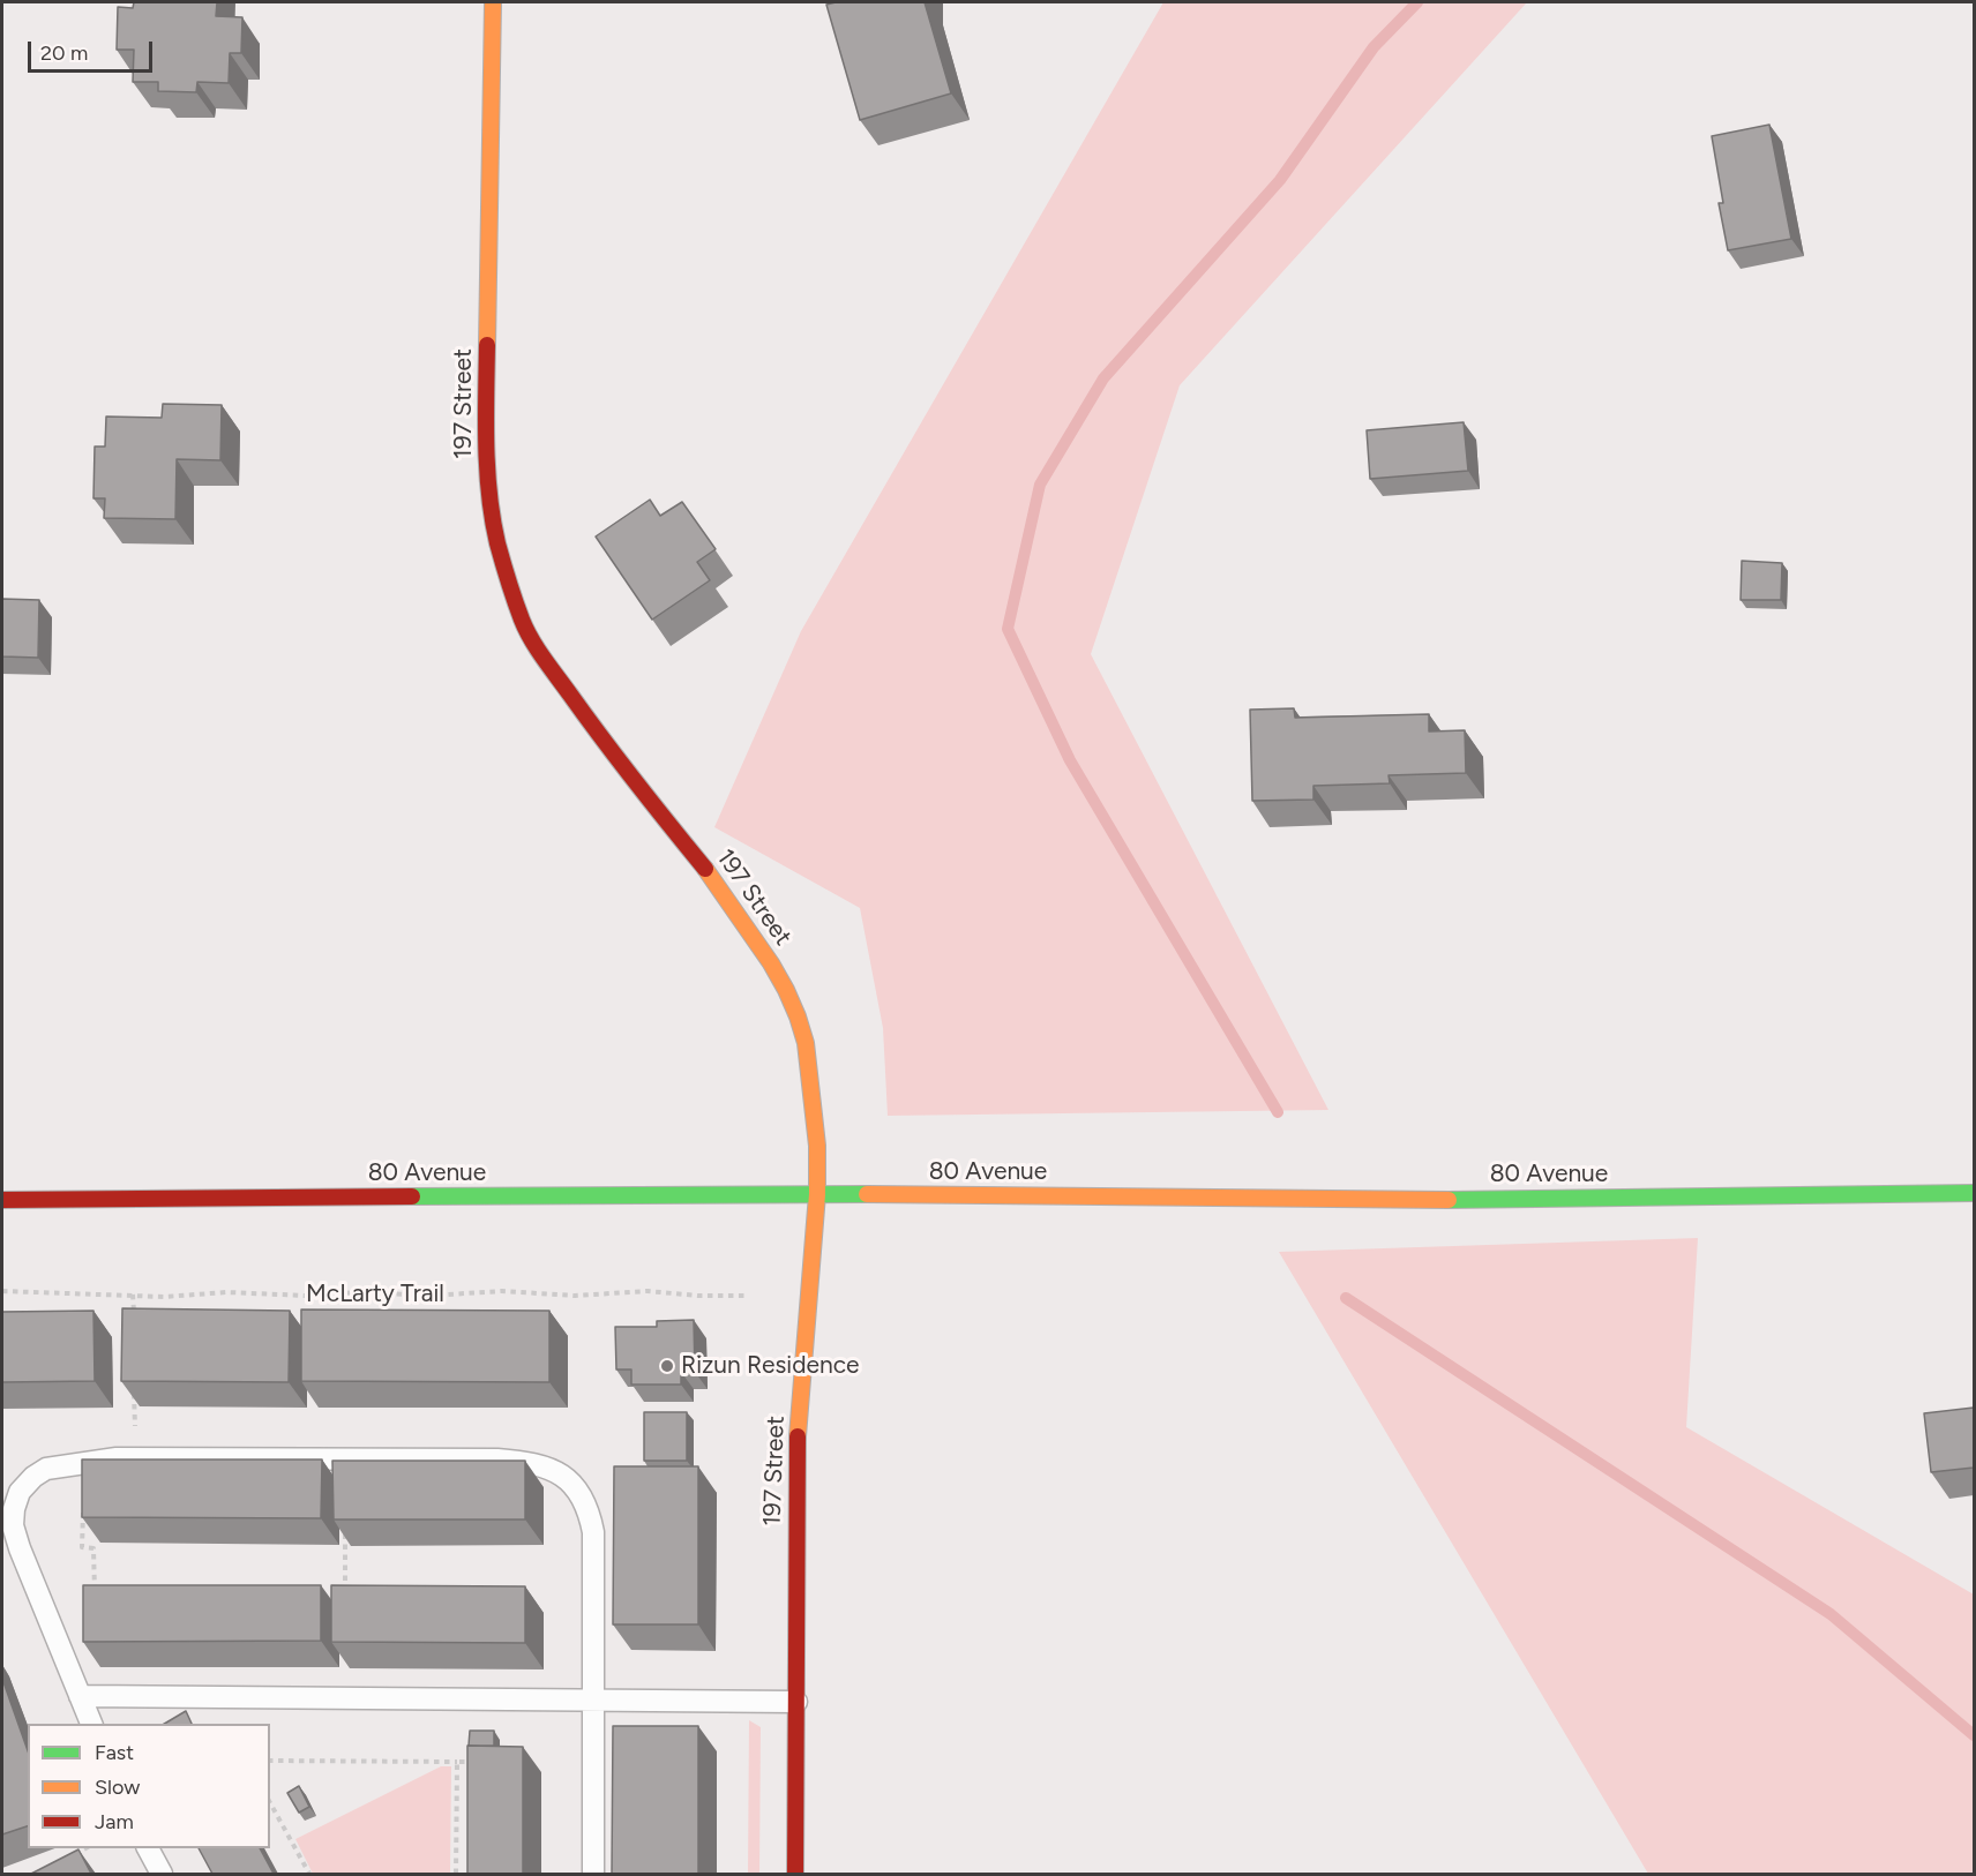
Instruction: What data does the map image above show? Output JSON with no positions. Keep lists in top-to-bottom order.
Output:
{
  "streets": {
    "street": ["197 Street", "80 Avenue"],
    "path": ["McLarty Trail"]
  },
  "crossings": [
    ["197 Street", "80 Avenue"]
  ],
  "places": ["Rizun Residence"],
  "legend": ["Fast", "Slow", "Jam"],
  "scale_bar": "20 m"
}
